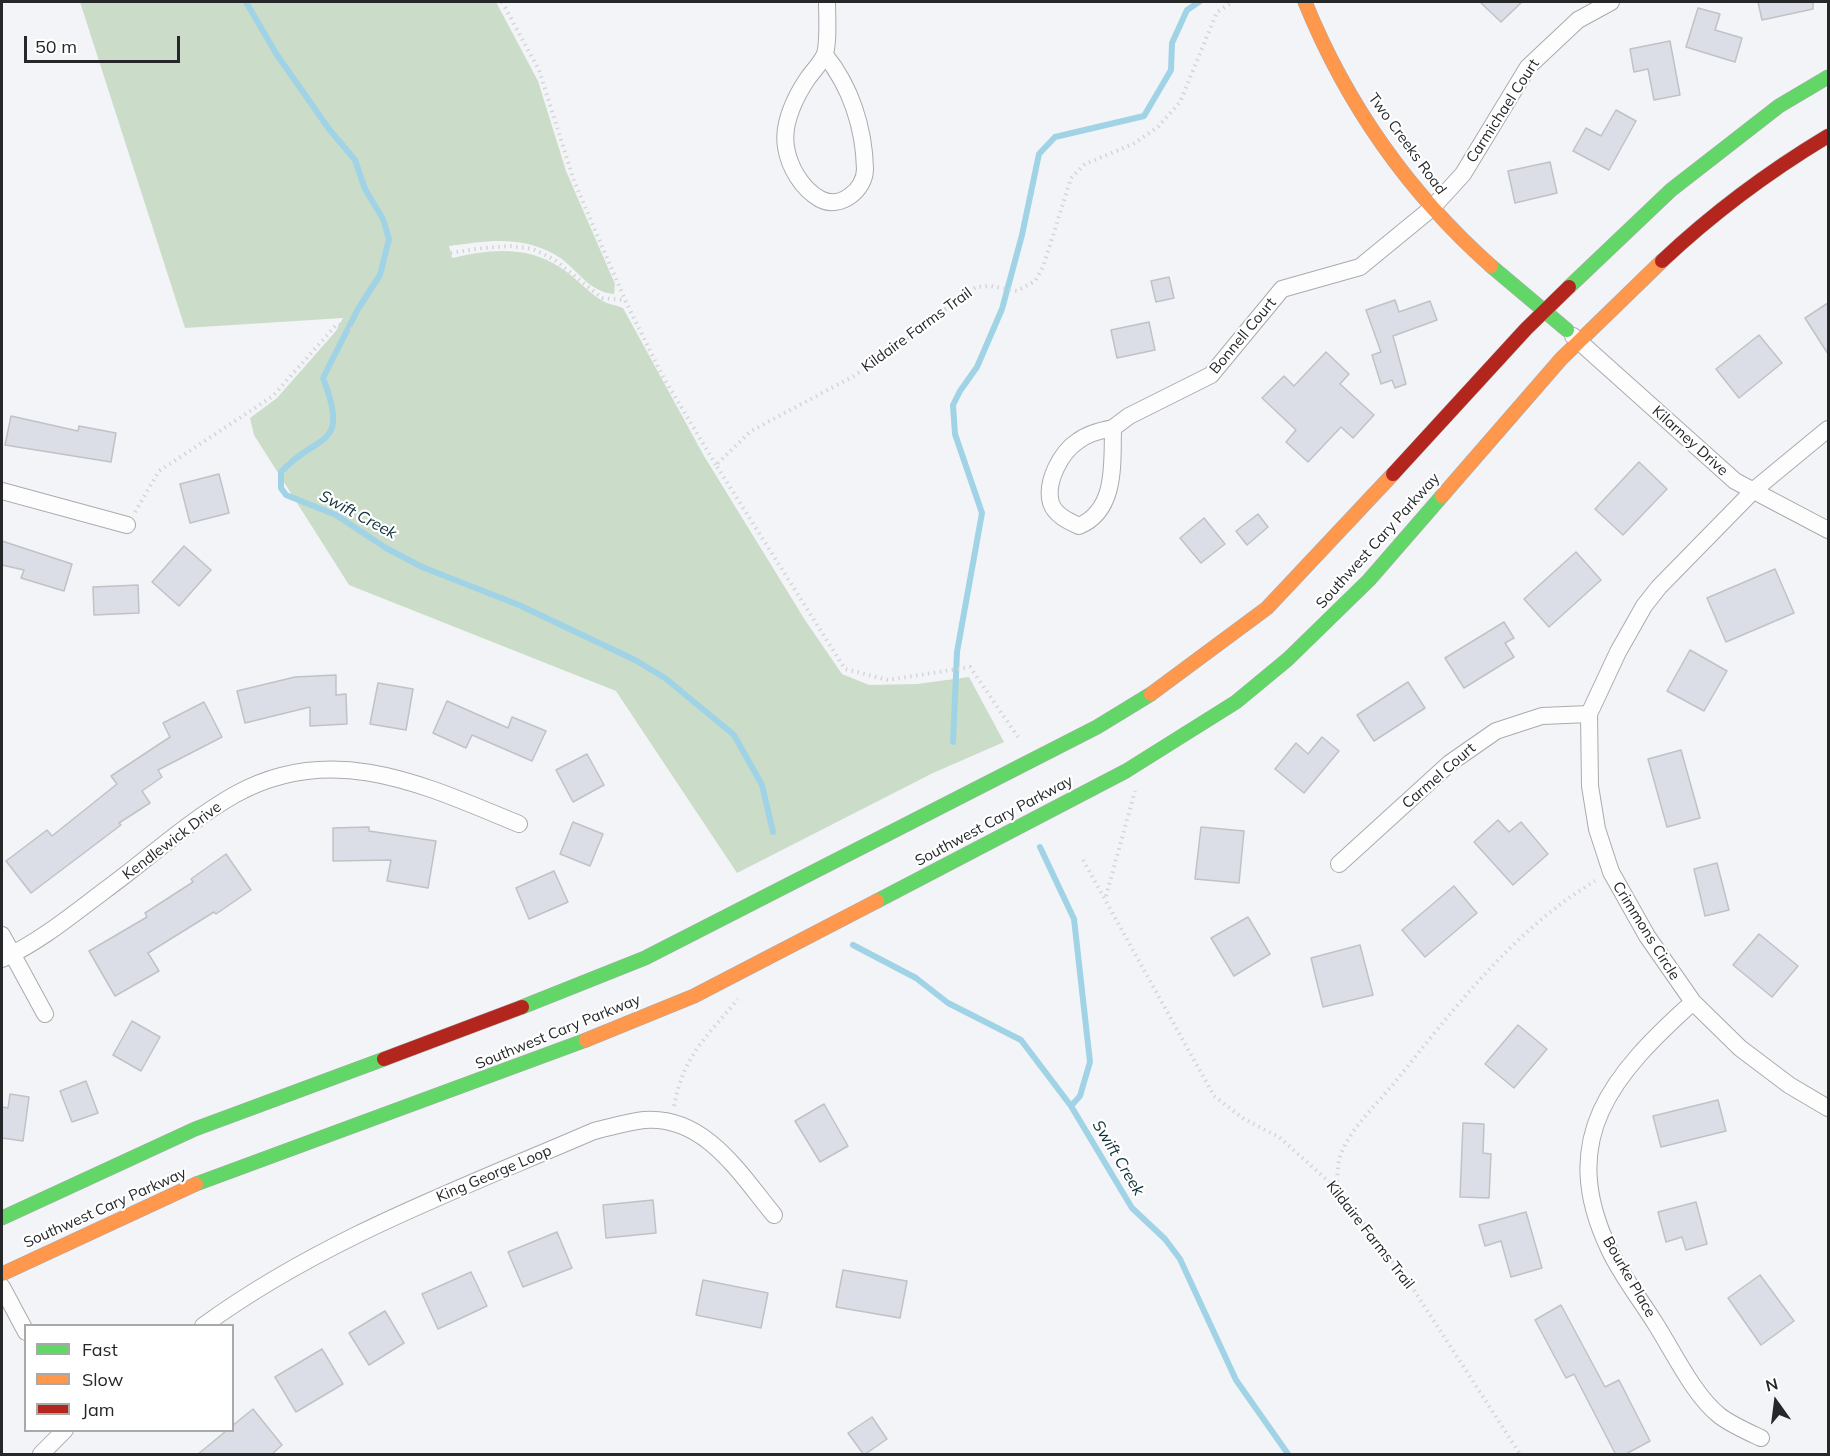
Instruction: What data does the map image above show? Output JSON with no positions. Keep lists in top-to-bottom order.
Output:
{
  "streets": {
    "main road": ["Two Creeks Road", "Southwest Cary Parkway"],
    "street": [
      "Carmichael Court",
      "Bonnell Court",
      "Kilarney Drive",
      "Carmel Court",
      "Kendlewick Drive",
      "Crimmons Circle",
      "King George Loop",
      "Bourke Place"
    ],
    "path": ["Kildaire Farms Trail"]
  },
  "crossings": [
    ["Carmichael Court", "Two Creeks Road"],
    ["Carmichael Court", "Bonnell Court"],
    ["Two Creeks Road", "Bonnell Court"],
    ["Two Creeks Road", "Kilarney Drive"],
    ["Kilarney Drive", "Southwest Cary Parkway"],
    ["Kilarney Drive", "Crimmons Circle"],
    ["Carmel Court", "Crimmons Circle"],
    ["Crimmons Circle", "Bourke Place"]
  ],
  "water": ["Swift Creek"],
  "legend": ["Fast", "Slow", "Jam"],
  "scale_bar": "50 m",
  "north": "top"
}
